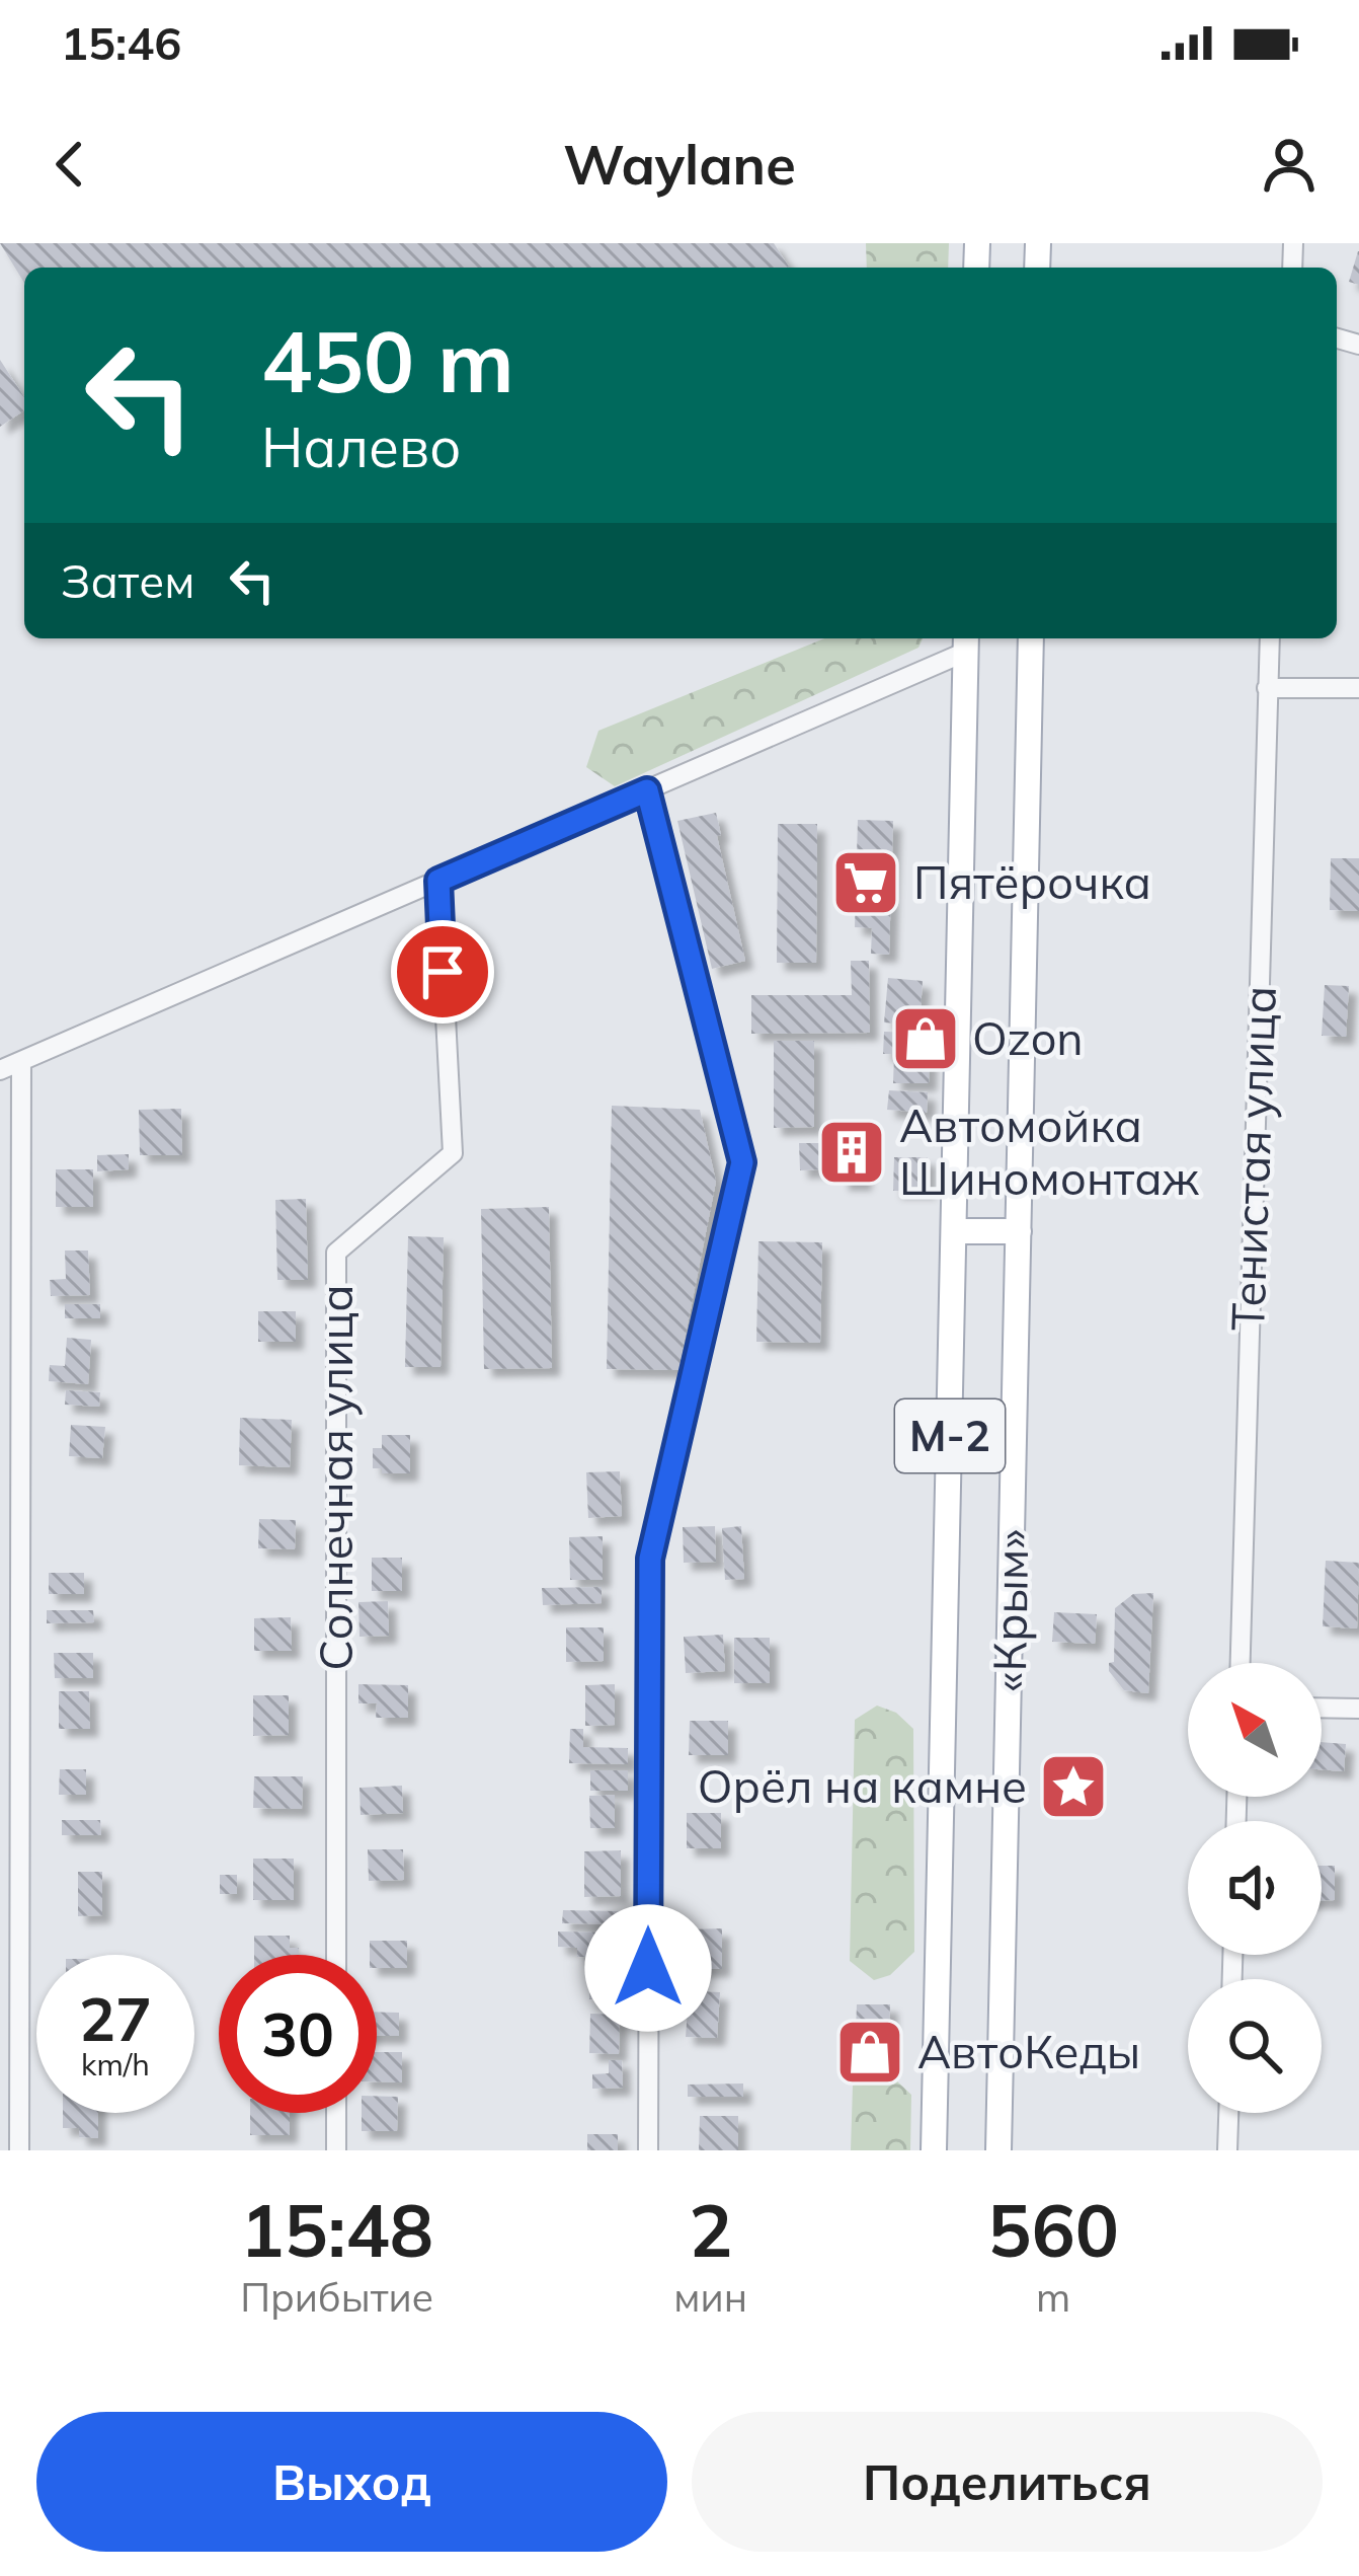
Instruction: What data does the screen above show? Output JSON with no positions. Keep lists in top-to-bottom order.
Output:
{
  "streets": {
    "main road": ["М-2", "«Крым»"],
    "street": ["Тенистая улица", "Солнечная улица"]
  },
  "places": {
    "supermarket": ["Пятёрочка"],
    "shop": ["Ozon", "АвтоКеды"],
    "building": ["Автомойка Шиномонтаж"],
    "place": ["Орёл на камне"]
  },
  "north": "top left",
  "page": {
    "status": "15:46",
    "header": "Waylane",
    "turn": ["450 m", "Налево"],
    "then": "Затем",
    "speed": "27 km/h",
    "limit": "30",
    "eta": [
      "15:48",
      "Прибытие",
      "2",
      "мин",
      "560",
      "m"
    ],
    "buttons": ["Выход", "Поделиться"]
  }
}
